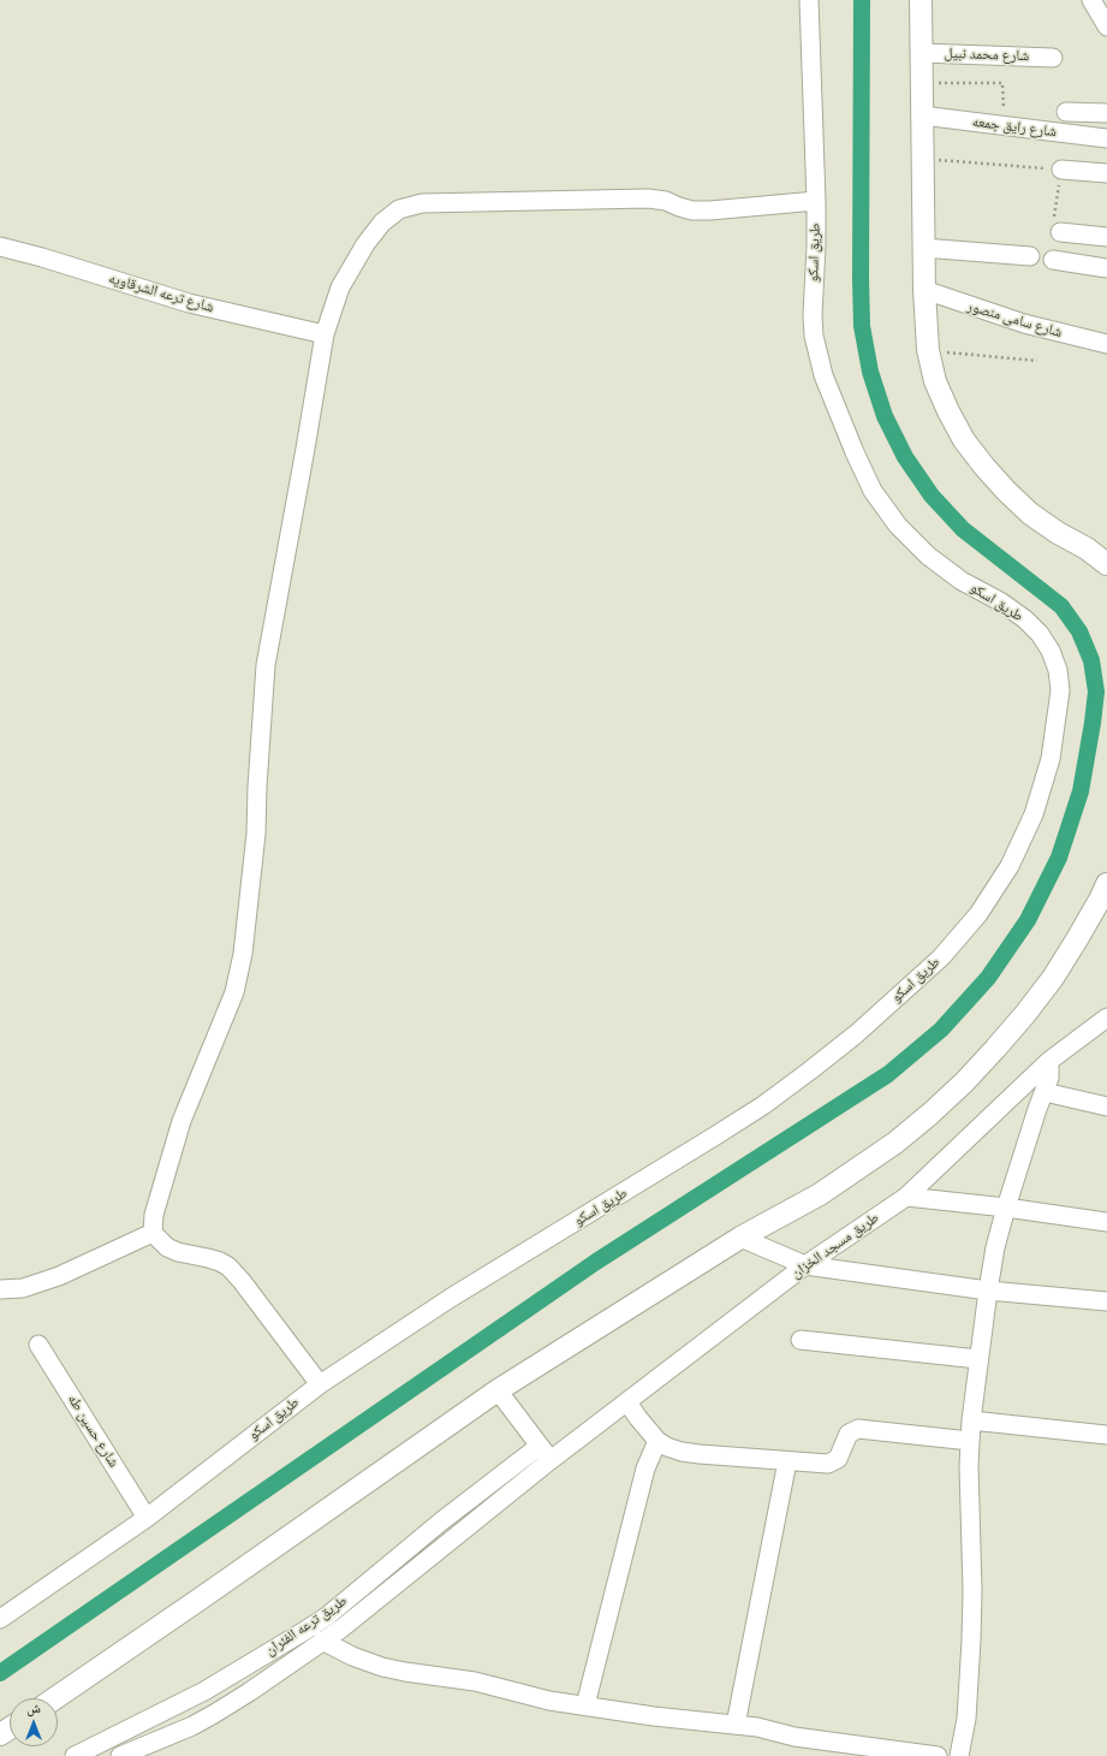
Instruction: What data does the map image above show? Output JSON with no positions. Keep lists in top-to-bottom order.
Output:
{
  "streets": {
    "street": [
      "شارع محمد نبيل",
      "شارع رايق جمعه",
      "طريق اسكو",
      "شارع ترعه الشرقاويه",
      "شارع سامى منصور",
      "طريق مسجد الخزان",
      "شارع حسين طه",
      "طريق ترعه الفئران"
    ]
  },
  "crossings": [
    ["طريق اسكو", "شارع حسين طه"],
    ["طريق مسجد الخزان", "طريق ترعه الفئران"]
  ],
  "north": "top"
}
